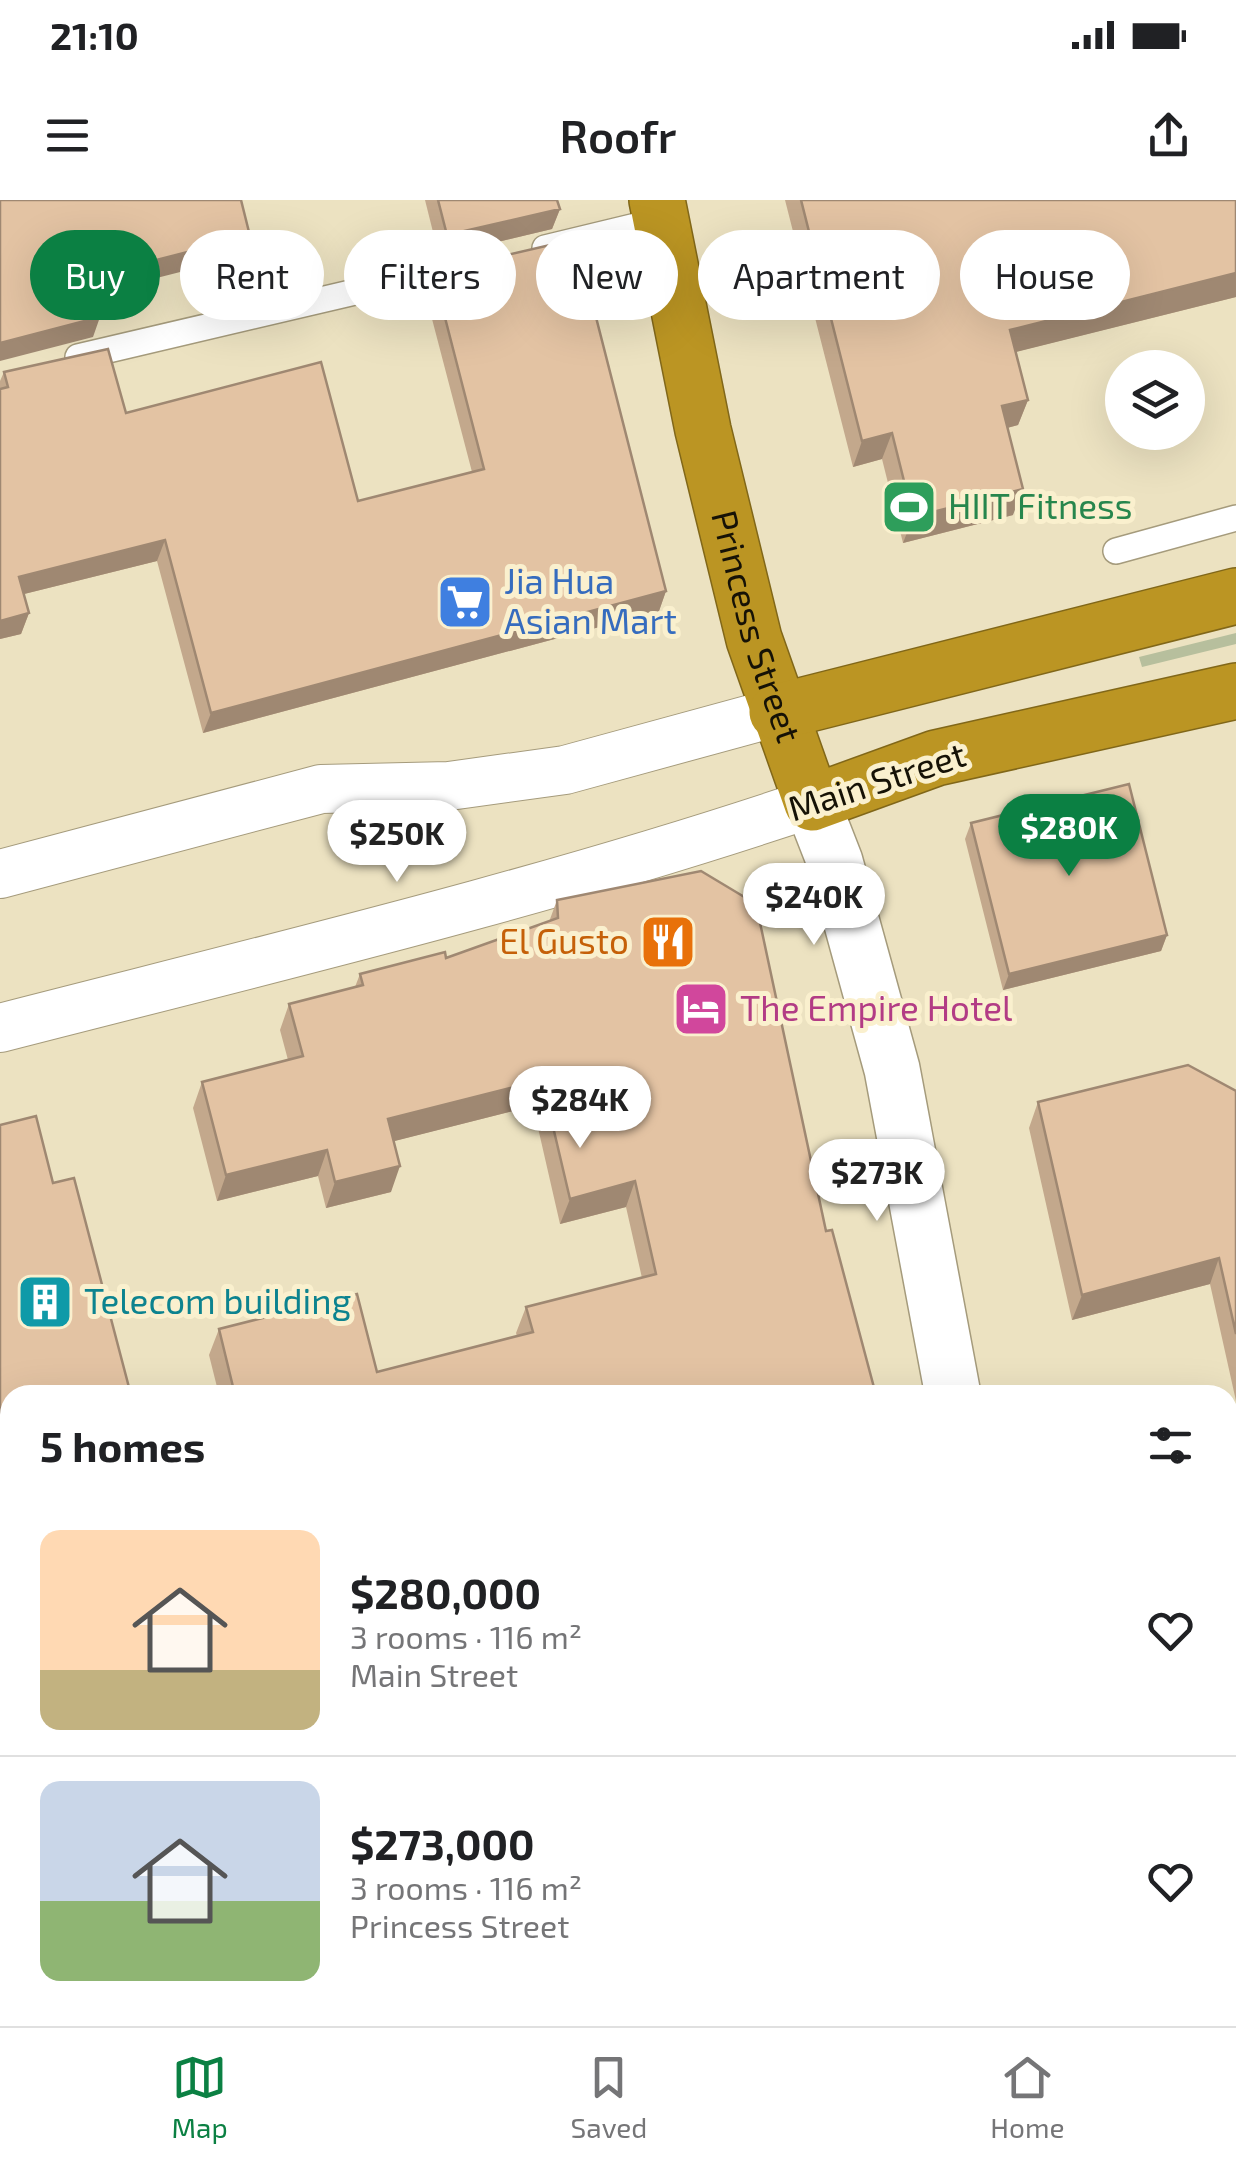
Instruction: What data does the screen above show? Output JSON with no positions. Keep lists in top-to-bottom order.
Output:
{
  "streets": {
    "highway": ["Princess Street", "Main Street"]
  },
  "crossings": [
    ["Princess Street", "Main Street"]
  ],
  "places": {
    "sports": ["HIIT Fitness"],
    "supermarket": ["Jia Hua Asian Mart"],
    "restaurant": ["El Gusto"],
    "hotel": ["The Empire Hotel"],
    "building": ["Telecom building"]
  },
  "page": {
    "status": "21:10",
    "header": "Roofr",
    "chip": [
      "Buy",
      "Rent",
      "Filters",
      "New",
      "Apartment",
      "House"
    ],
    "price": [
      "$280K",
      "$250K",
      "$240K",
      "$284K",
      "$273K"
    ],
    "heading": "5 homes",
    "list": [
      {
        "name": "$280,000",
        "note": "3 rooms · 116 m² · Main Street"
      },
      {
        "name": "$273,000",
        "note": "3 rooms · 116 m² · Princess Street"
      }
    ],
    "tabs": ["Map", "Saved", "Home"]
  }
}
